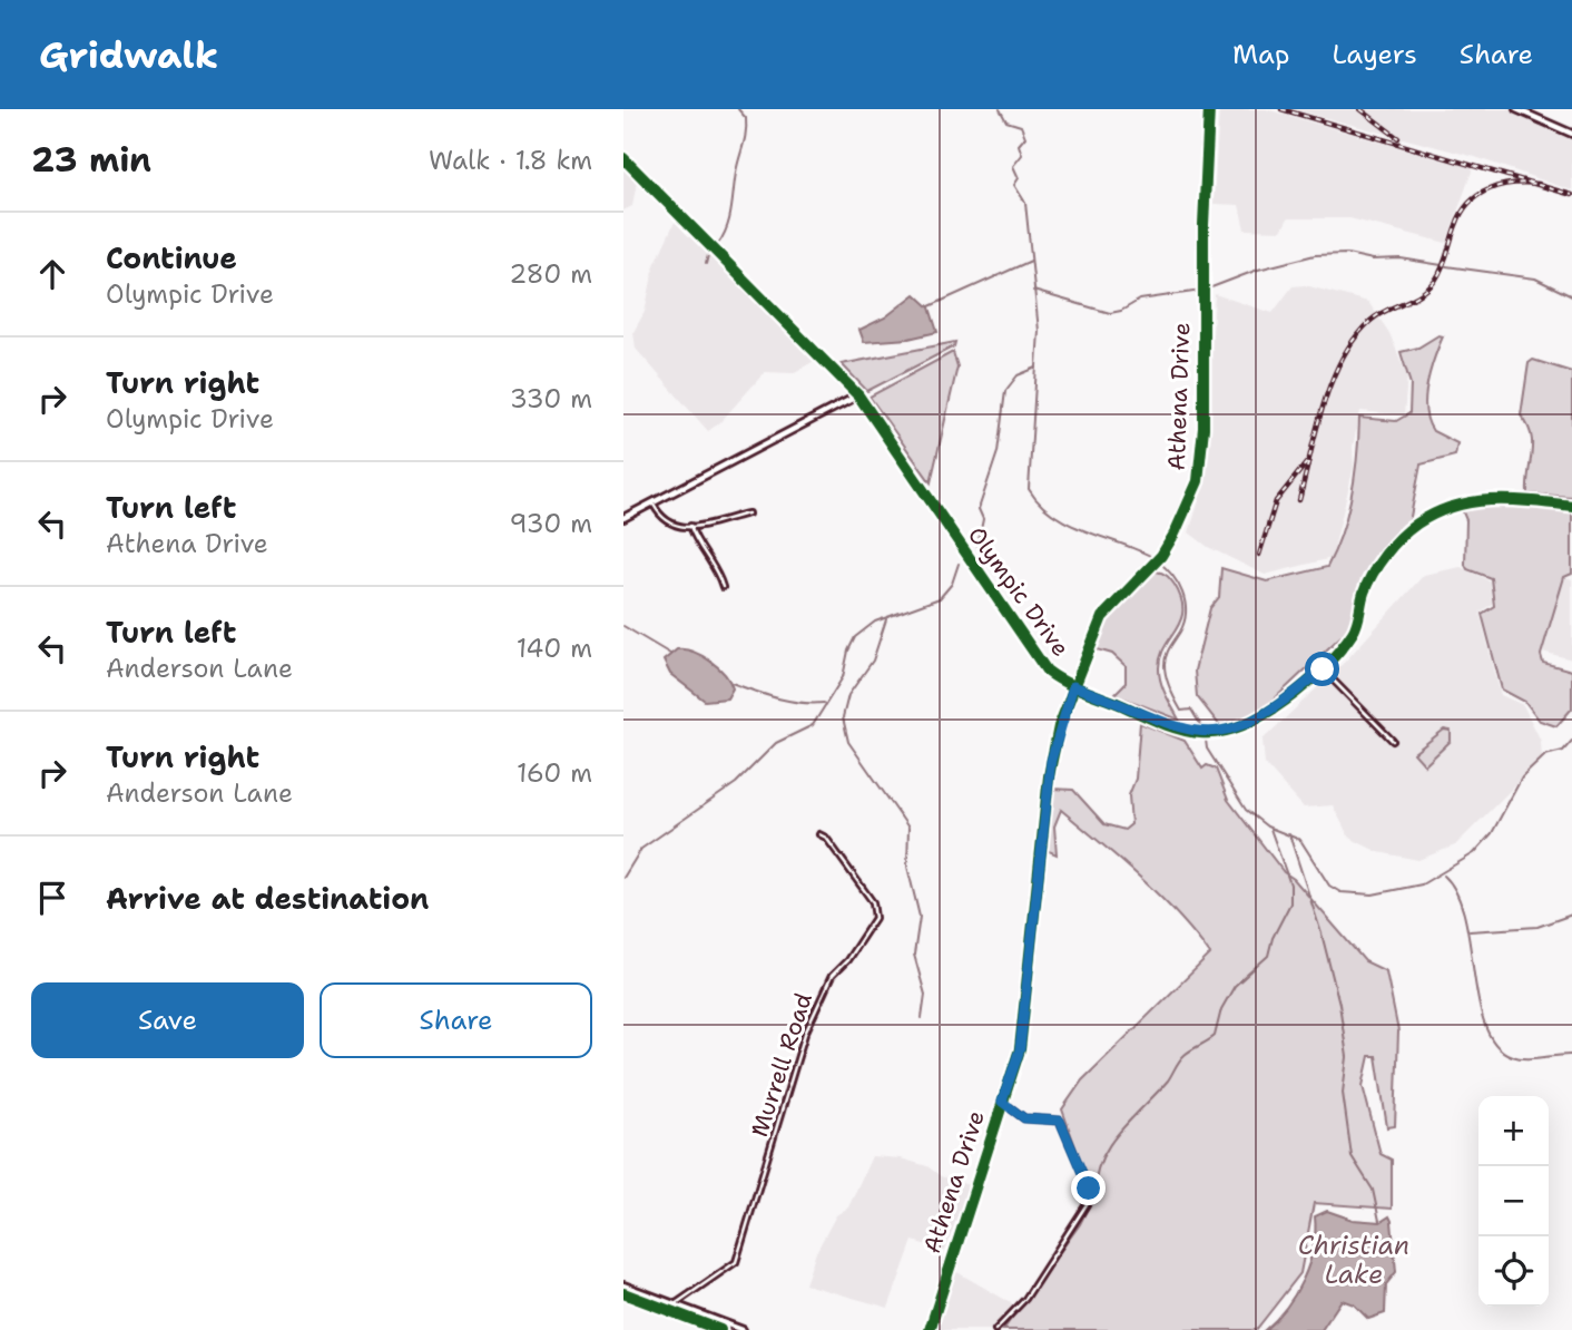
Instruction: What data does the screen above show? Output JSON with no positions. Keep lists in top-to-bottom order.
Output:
{
  "streets": {
    "street": ["Athena Drive", "Olympic Drive", "Murrell Road"]
  },
  "crossings": [
    ["Athena Drive", "Olympic Drive"]
  ],
  "water": ["Christian Lake"],
  "page": {
    "header": "Gridwalk",
    "nav": ["Map", "Layers", "Share"],
    "heading": ["23 min", "Walk · 1.8 km"],
    "list": [
      ["Continue", "Olympic Drive", "280 m"],
      ["Turn right", "Olympic Drive", "330 m"],
      ["Turn left", "Athena Drive", "930 m"],
      ["Turn left", "Anderson Lane", "140 m"],
      ["Turn right", "Anderson Lane", "160 m"],
      "Arrive at destination"
    ],
    "buttons": ["Save", "Share"],
    "map_buttons": ["+", "−"]
  }
}
